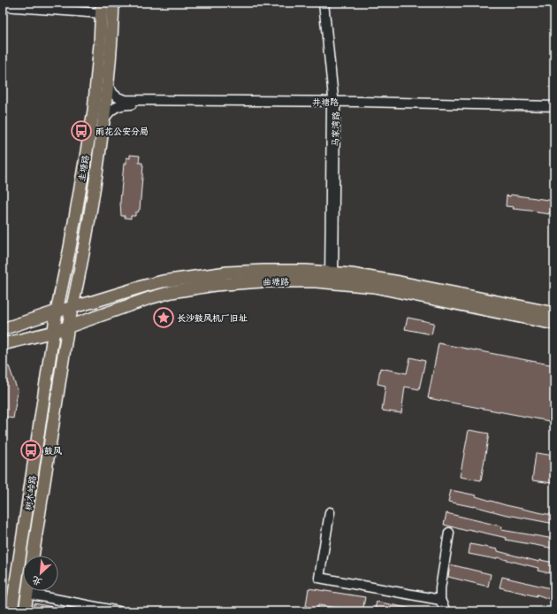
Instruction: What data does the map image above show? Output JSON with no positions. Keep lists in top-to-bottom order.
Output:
{
  "streets": {
    "main road": ["圭塘路", "曲塘路", "树木岭路"],
    "street": ["井塘路", "马家湾路"]
  },
  "crossings": [
    ["井塘路", "马家湾路"],
    ["井塘路", "圭塘路"],
    ["马家湾路", "曲塘路"],
    ["圭塘路", "曲塘路"],
    ["圭塘路", "树木岭路"],
    ["曲塘路", "树木岭路"]
  ],
  "places": {
    "bus stop": ["雨花公安分局", "鼓风"],
    "place": ["长沙鼓风机厂旧址"]
  },
  "north": "bottom left"
}
